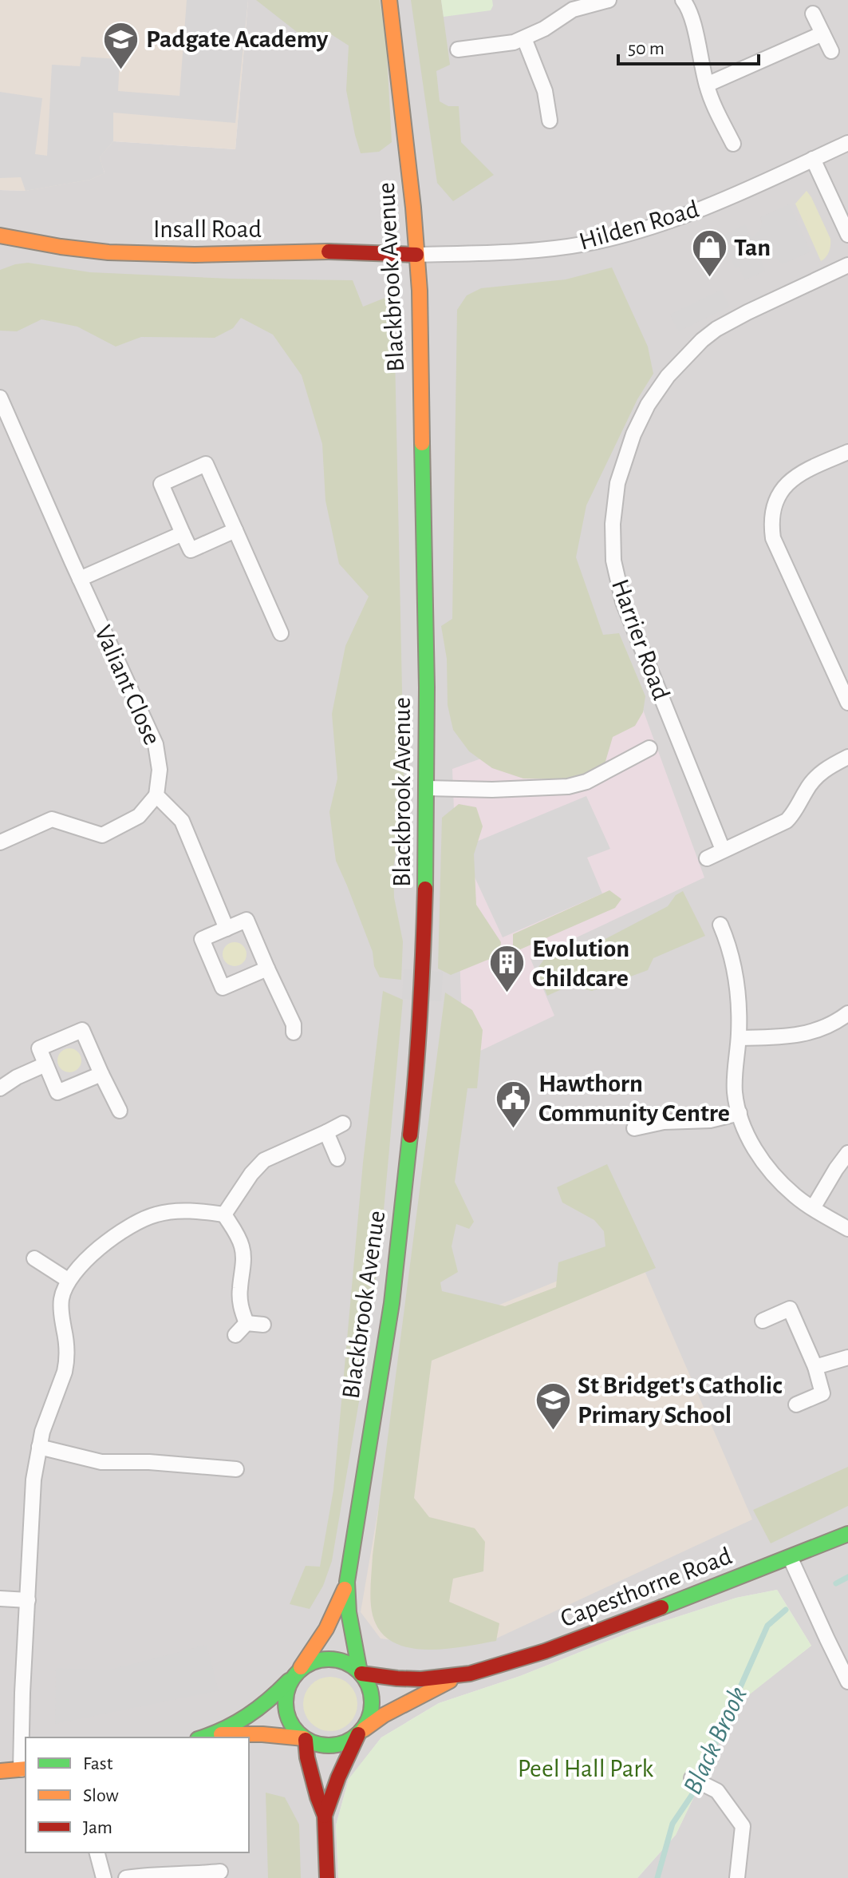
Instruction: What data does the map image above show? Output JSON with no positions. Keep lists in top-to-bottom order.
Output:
{
  "streets": {
    "street": [
      "Hilden Road",
      "Insall Road",
      "Blackbrook Avenue",
      "Harrier Road",
      "Valiant Close",
      "Capesthorne Road"
    ]
  },
  "crossings": [
    ["Hilden Road", "Insall Road"],
    ["Hilden Road", "Blackbrook Avenue"],
    ["Insall Road", "Blackbrook Avenue"],
    ["Blackbrook Avenue", "Capesthorne Road"]
  ],
  "water": ["Black Brook"],
  "parks": ["Peel Hall Park"],
  "places": {
    "school or university": ["Padgate Academy", "St Bridget's Catholic Primary School"],
    "shop": ["Tan"],
    "building": ["Evolution Childcare"],
    "public building": ["Hawthorn Community Centre"]
  },
  "legend": ["Fast", "Slow", "Jam"],
  "scale_bar": "50 m"
}
